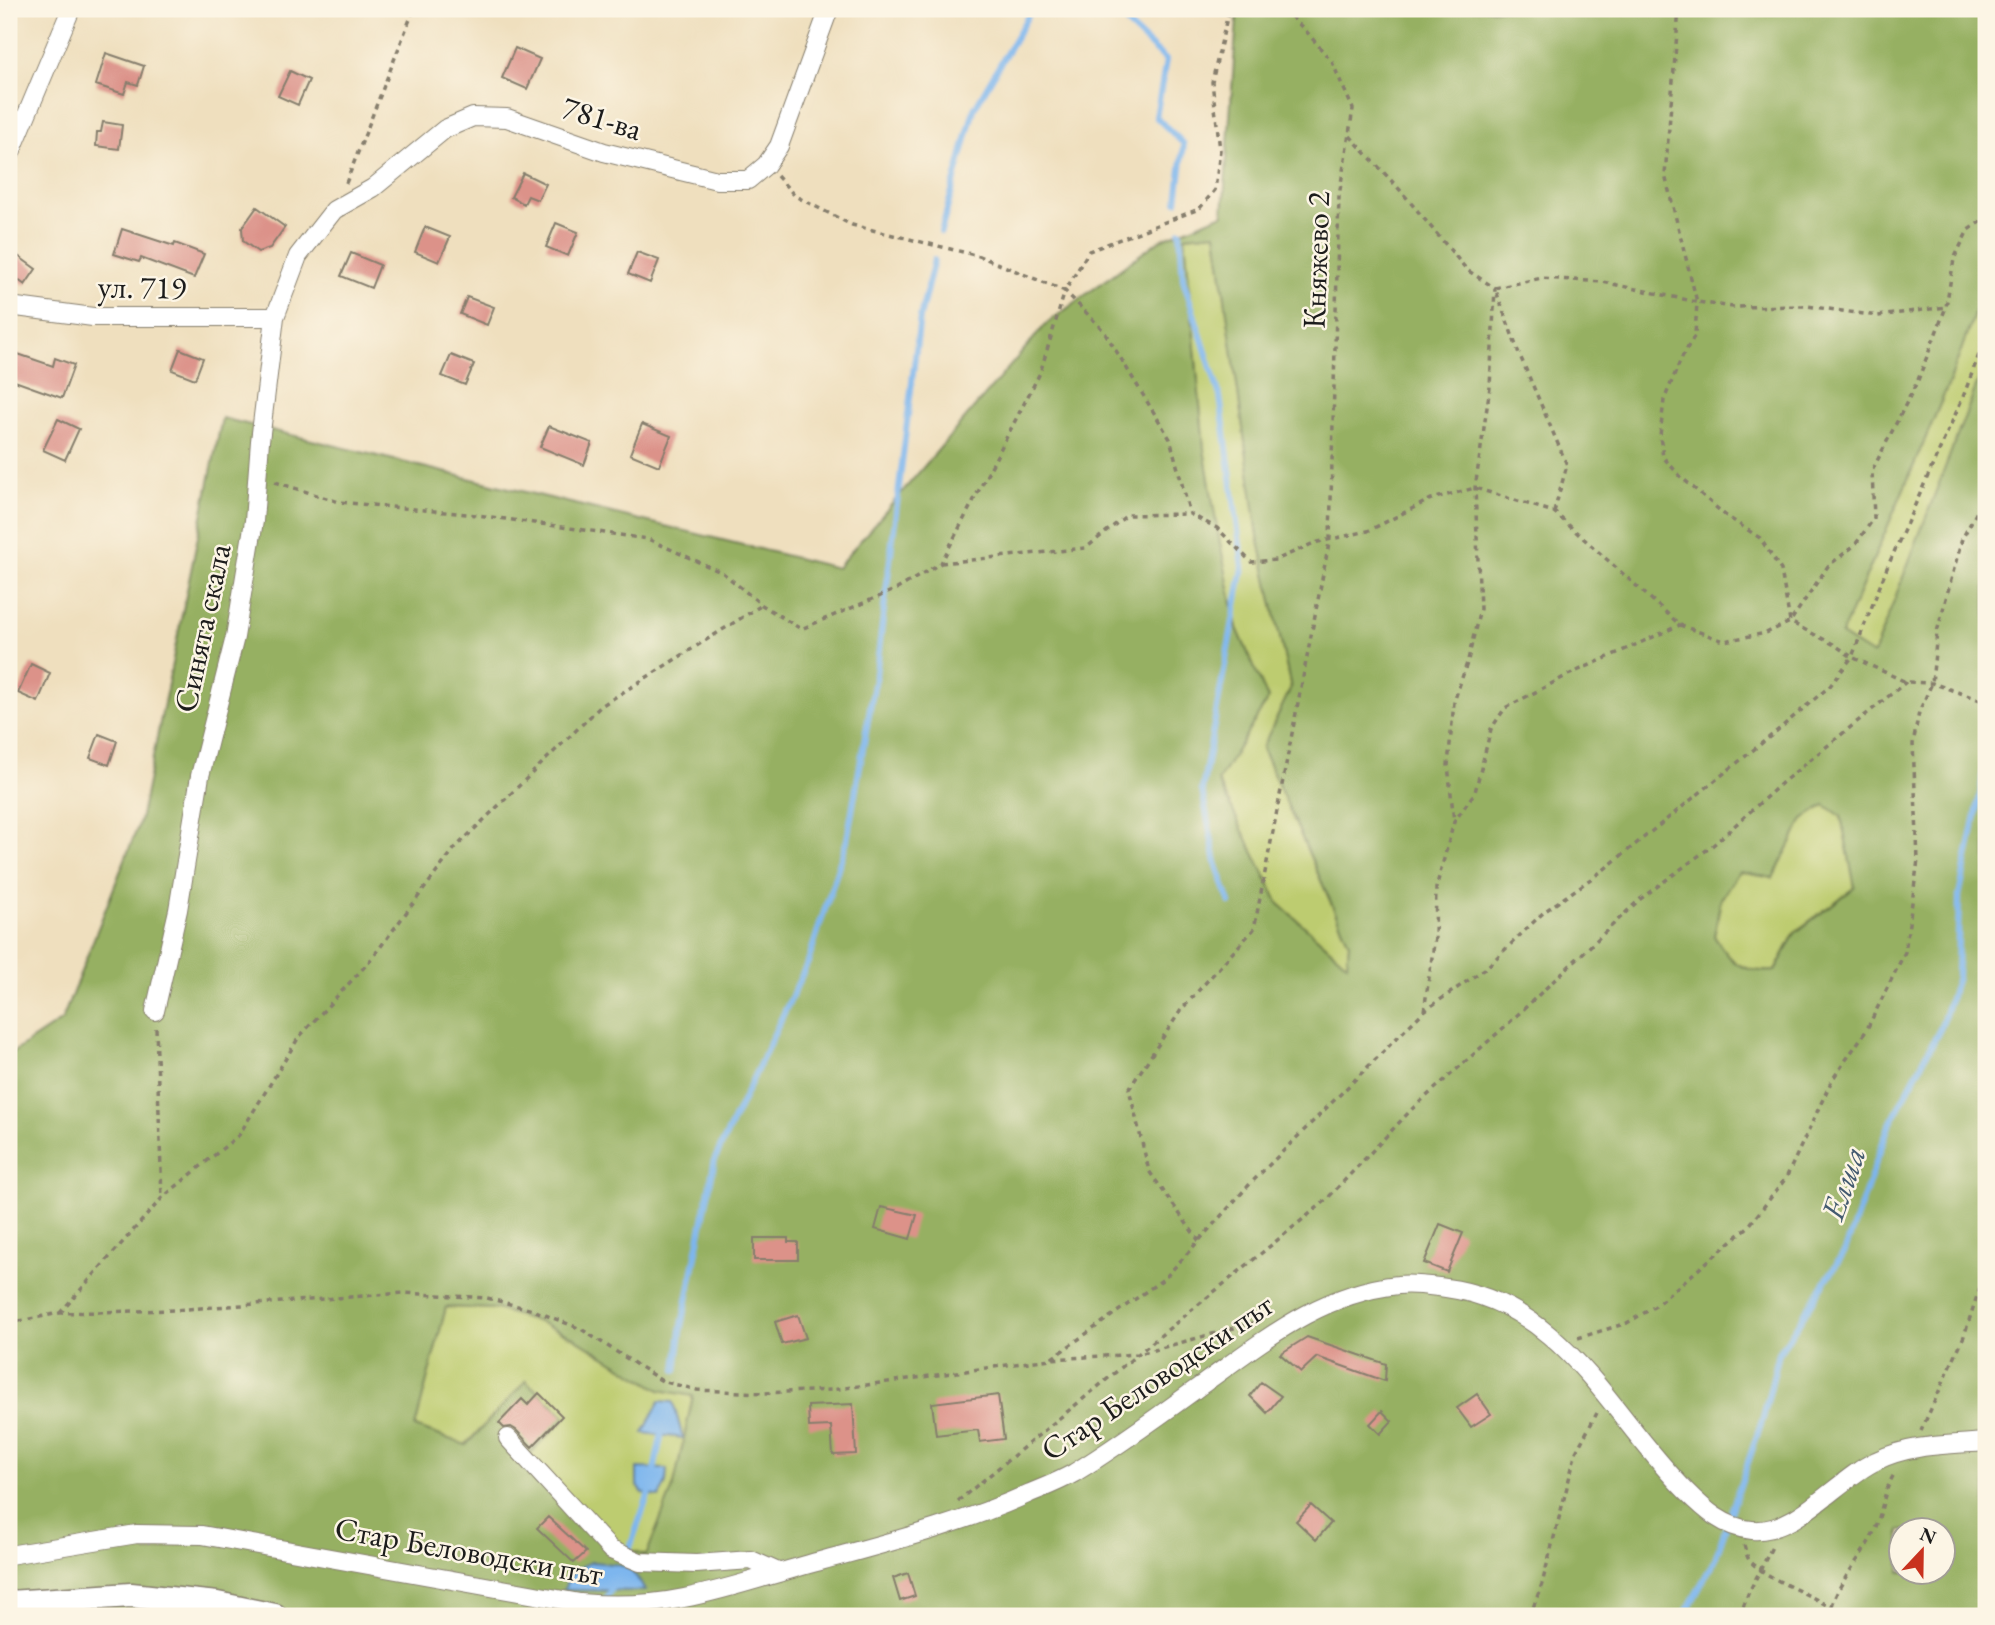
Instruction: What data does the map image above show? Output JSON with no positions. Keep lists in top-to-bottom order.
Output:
{
  "streets": {
    "street": [
      "781-ва",
      "ул. 719",
      "Синята скала",
      "Стар Беловодски път"
    ],
    "path": ["Княжево 2"]
  },
  "crossings": [
    ["781-ва", "Синята скала"],
    ["ул. 719", "Синята скала"]
  ],
  "water": ["Елша"],
  "north": "top"
}
